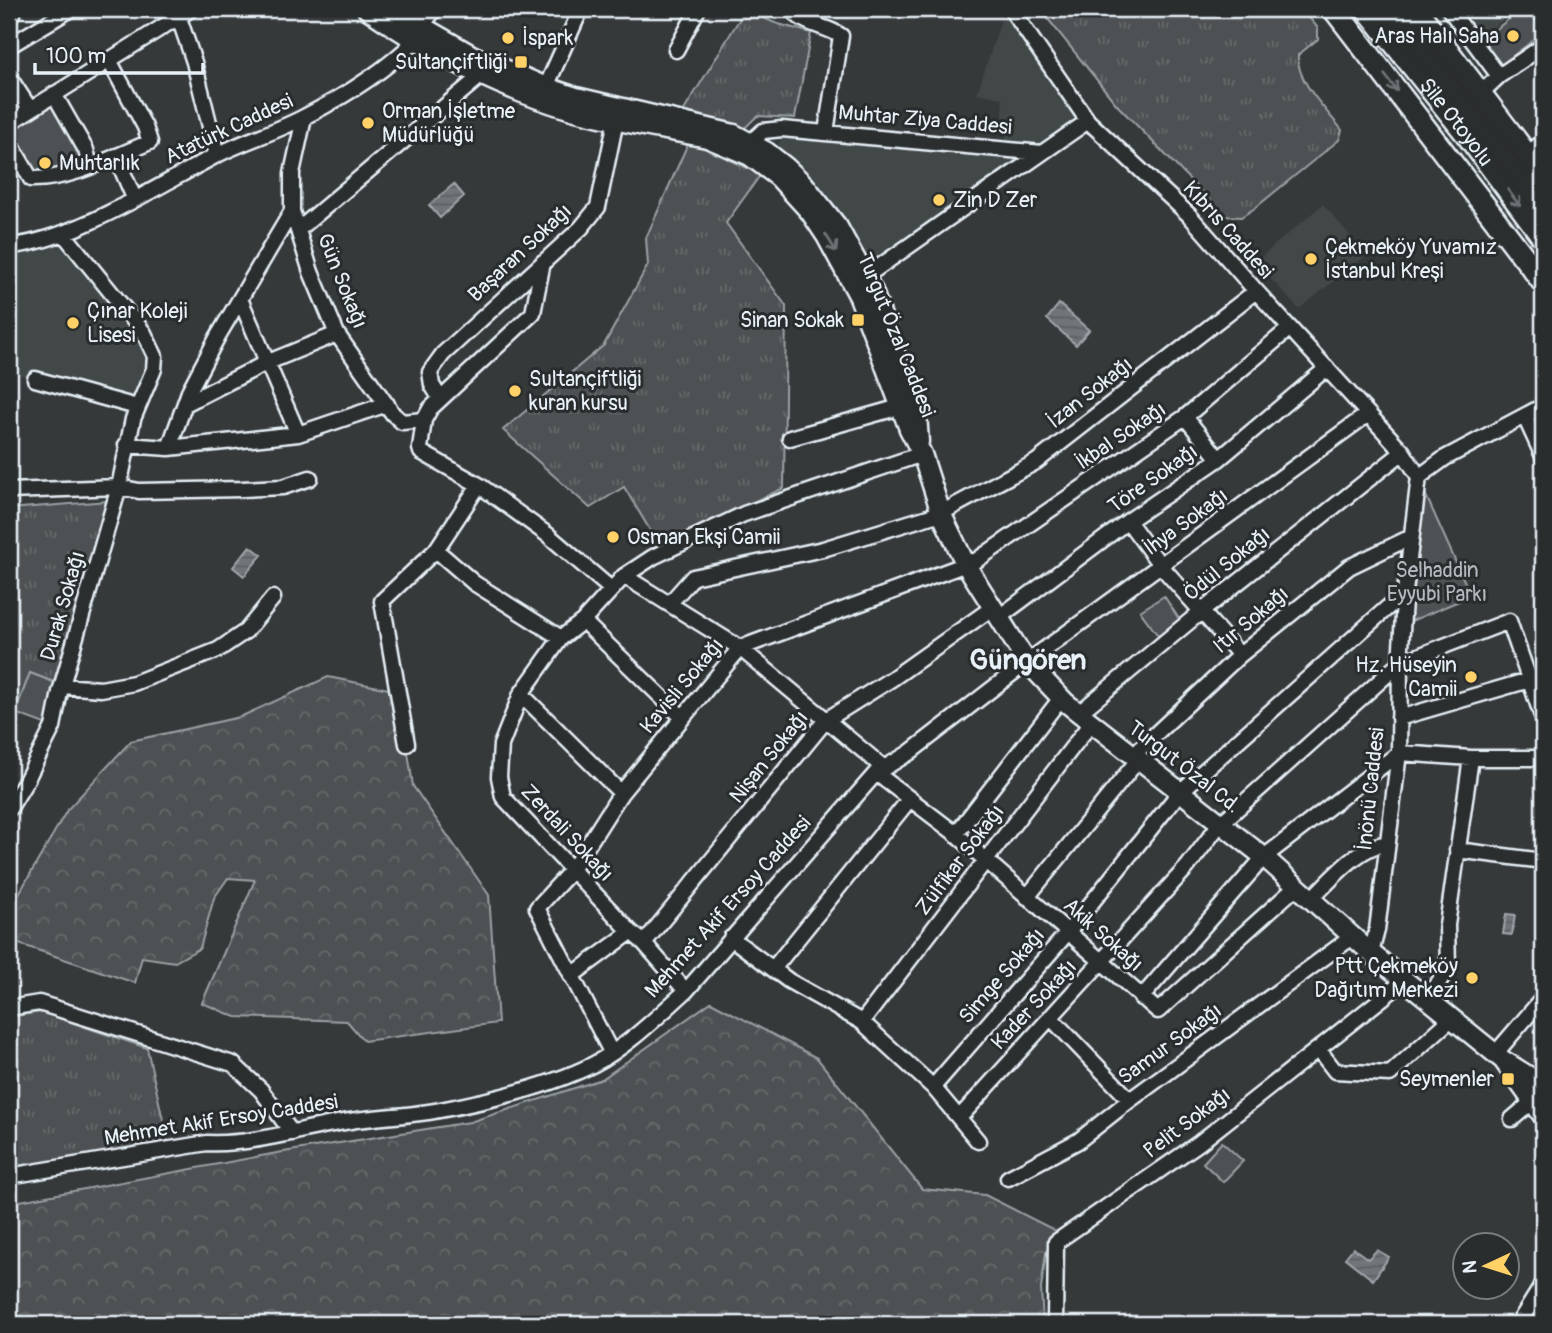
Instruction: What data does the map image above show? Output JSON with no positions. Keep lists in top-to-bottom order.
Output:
{
  "streets": {
    "highway": ["Şile Otoyolu"],
    "main road": ["Turgut Özal Caddesi", "Turgut Özal Cd."],
    "street": [
      "Muhtar Ziya Caddesi",
      "Atatürk Caddesi",
      "Kıbrıs Caddesi",
      "Başaran Sokağı",
      "Gün Sokağı",
      "İzan Sokağı",
      "İkbal Sokağı",
      "Töre Sokağı",
      "İhya Sokağı",
      "Ödül Sokağı",
      "Durak Sokağı",
      "Itır Sokağı",
      "Kavisli Sokağı",
      "Nişan Sokağı",
      "İnönü Caddesi",
      "Zerdali Sokağı",
      "Zülfikar Sokağı",
      "Mehmet Akif Ersoy Caddesi",
      "Akik Sokağı",
      "Simge Sokağı",
      "Kader Sokağı",
      "Samur Sokağı",
      "Pelit Sokağı"
    ]
  },
  "crossings": [
    ["Muhtar Ziya Caddesi", "Turgut Özal Caddesi"],
    ["Atatürk Caddesi", "Gün Sokağı"],
    ["Atatürk Caddesi", "Turgut Özal Caddesi"],
    ["Atatürk Caddesi", "Durak Sokağı"],
    ["Kıbrıs Caddesi", "İzan Sokağı"],
    ["Kıbrıs Caddesi", "İkbal Sokağı"],
    ["Kıbrıs Caddesi", "Töre Sokağı"],
    ["Kıbrıs Caddesi", "İhya Sokağı"],
    ["Kıbrıs Caddesi", "Ödül Sokağı"],
    ["Kıbrıs Caddesi", "İnönü Caddesi"],
    ["Başaran Sokağı", "Turgut Özal Caddesi"],
    ["Turgut Özal Caddesi", "Turgut Özal Cd."],
    ["Turgut Özal Caddesi", "Zerdali Sokağı"],
    ["İzan Sokağı", "Turgut Özal Cd."],
    ["İzan Sokağı", "Akik Sokağı"],
    ["İkbal Sokağı", "Kavisli Sokağı"],
    ["İkbal Sokağı", "Turgut Özal Cd."],
    ["Töre Sokağı", "Nişan Sokağı"],
    ["Töre Sokağı", "Turgut Özal Cd."],
    ["İhya Sokağı", "Turgut Özal Cd."],
    ["İhya Sokağı", "Mehmet Akif Ersoy Caddesi"],
    ["Ödül Sokağı", "Turgut Özal Cd."],
    ["Ödül Sokağı", "Zülfikar Sokağı"],
    ["Itır Sokağı", "Turgut Özal Cd."],
    ["Itır Sokağı", "İnönü Caddesi"],
    ["Itır Sokağı", "Akik Sokağı"],
    ["Kavisli Sokağı", "Turgut Özal Cd."],
    ["Kavisli Sokağı", "Zerdali Sokağı"],
    ["Kavisli Sokağı", "Akik Sokağı"],
    ["Nişan Sokağı", "Turgut Özal Cd."],
    ["Nişan Sokağı", "Zerdali Sokağı"],
    ["Nişan Sokağı", "Akik Sokağı"],
    ["Turgut Özal Cd.", "İnönü Caddesi"],
    ["Turgut Özal Cd.", "Zerdali Sokağı"],
    ["Turgut Özal Cd.", "Zülfikar Sokağı"],
    ["Turgut Özal Cd.", "Mehmet Akif Ersoy Caddesi"],
    ["Turgut Özal Cd.", "Akik Sokağı"],
    ["Turgut Özal Cd.", "Simge Sokağı"],
    ["Turgut Özal Cd.", "Kader Sokağı"],
    ["Turgut Özal Cd.", "Samur Sokağı"],
    ["Turgut Özal Cd.", "Pelit Sokağı"],
    ["İnönü Caddesi", "Simge Sokağı"],
    ["İnönü Caddesi", "Kader Sokağı"],
    ["Zerdali Sokağı", "Mehmet Akif Ersoy Caddesi"],
    ["Zerdali Sokağı", "Akik Sokağı"],
    ["Zülfikar Sokağı", "Akik Sokağı"],
    ["Mehmet Akif Ersoy Caddesi", "Akik Sokağı"],
    ["Akik Sokağı", "Simge Sokağı"],
    ["Akik Sokağı", "Kader Sokağı"]
  ],
  "districts": ["Güngören"],
  "parks": ["Selhaddin Eyyubi Parkı"],
  "places": {
    "other": [
      "Aras Halı Saha",
      "İspark",
      "Orman İşletme Müdürlüğü",
      "Muhtarlık",
      "Zin D Zer",
      "Çekmeköy Yuvamız İstanbul Kreşi",
      "Çınar Koleji Lisesi",
      "Sultançiftliği kuran kursu",
      "Osman Ekşi Camii",
      "Hz. Hüseyin Camii",
      "Ptt Çekmeköy Dağıtım Merkezi"
    ],
    "transit": ["Sultançiftliği", "Sinan Sokak", "Seymenler"]
  },
  "scale_bar": "100 m",
  "north": "left"
}
